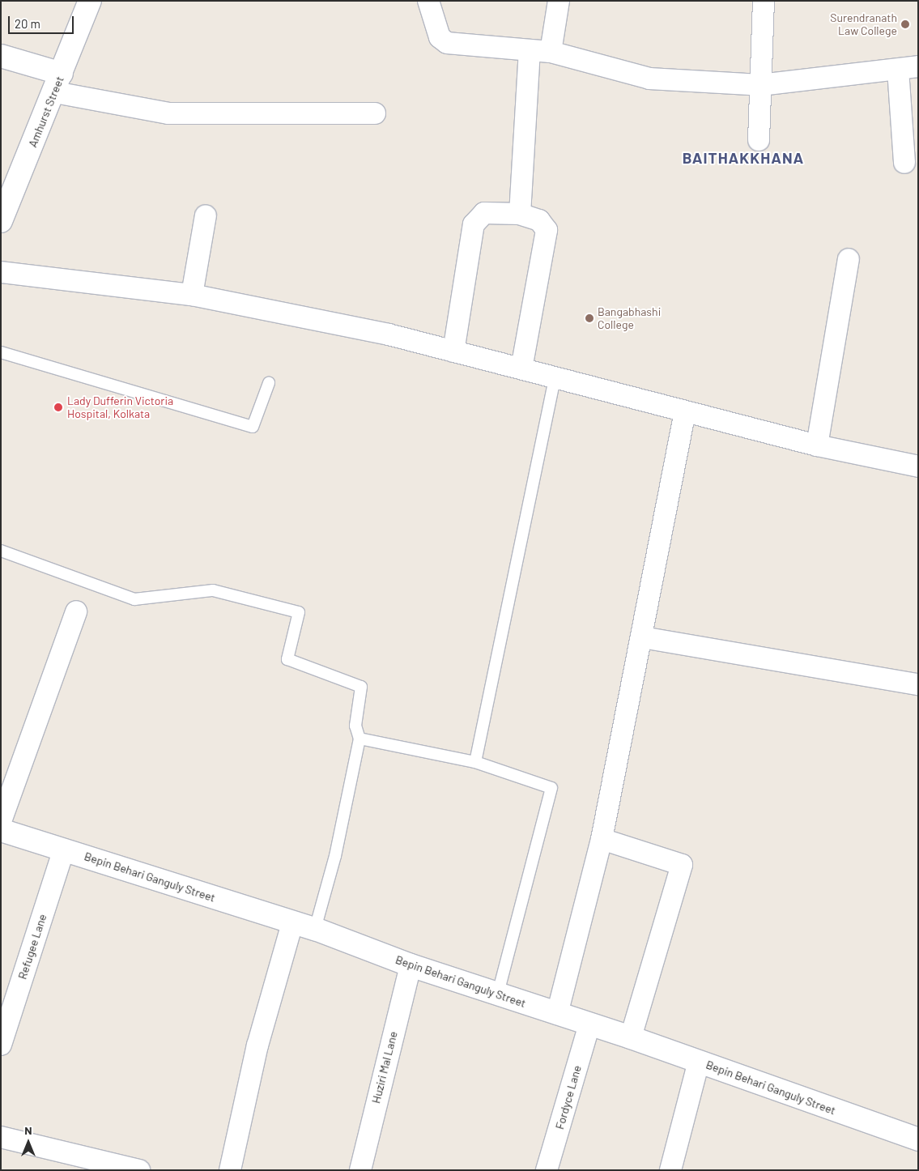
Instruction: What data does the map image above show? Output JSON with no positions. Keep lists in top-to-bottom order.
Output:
{
  "streets": {
    "street": [
      "Amhurst Street",
      "Bepin Behari Ganguly Street",
      "Refugee Lane",
      "Huziri Mal Lane",
      "Fordyce Lane"
    ]
  },
  "crossings": [
    ["Bepin Behari Ganguly Street", "Refugee Lane"],
    ["Bepin Behari Ganguly Street", "Huziri Mal Lane"],
    ["Bepin Behari Ganguly Street", "Fordyce Lane"]
  ],
  "districts": ["BAITHAKKHANA"],
  "places": ["Surendranath Law College", "Bangabhashi College", "Lady Dufferin Victoria Hospital, Kolkata"],
  "scale_bar": "20 m",
  "north": "top"
}
